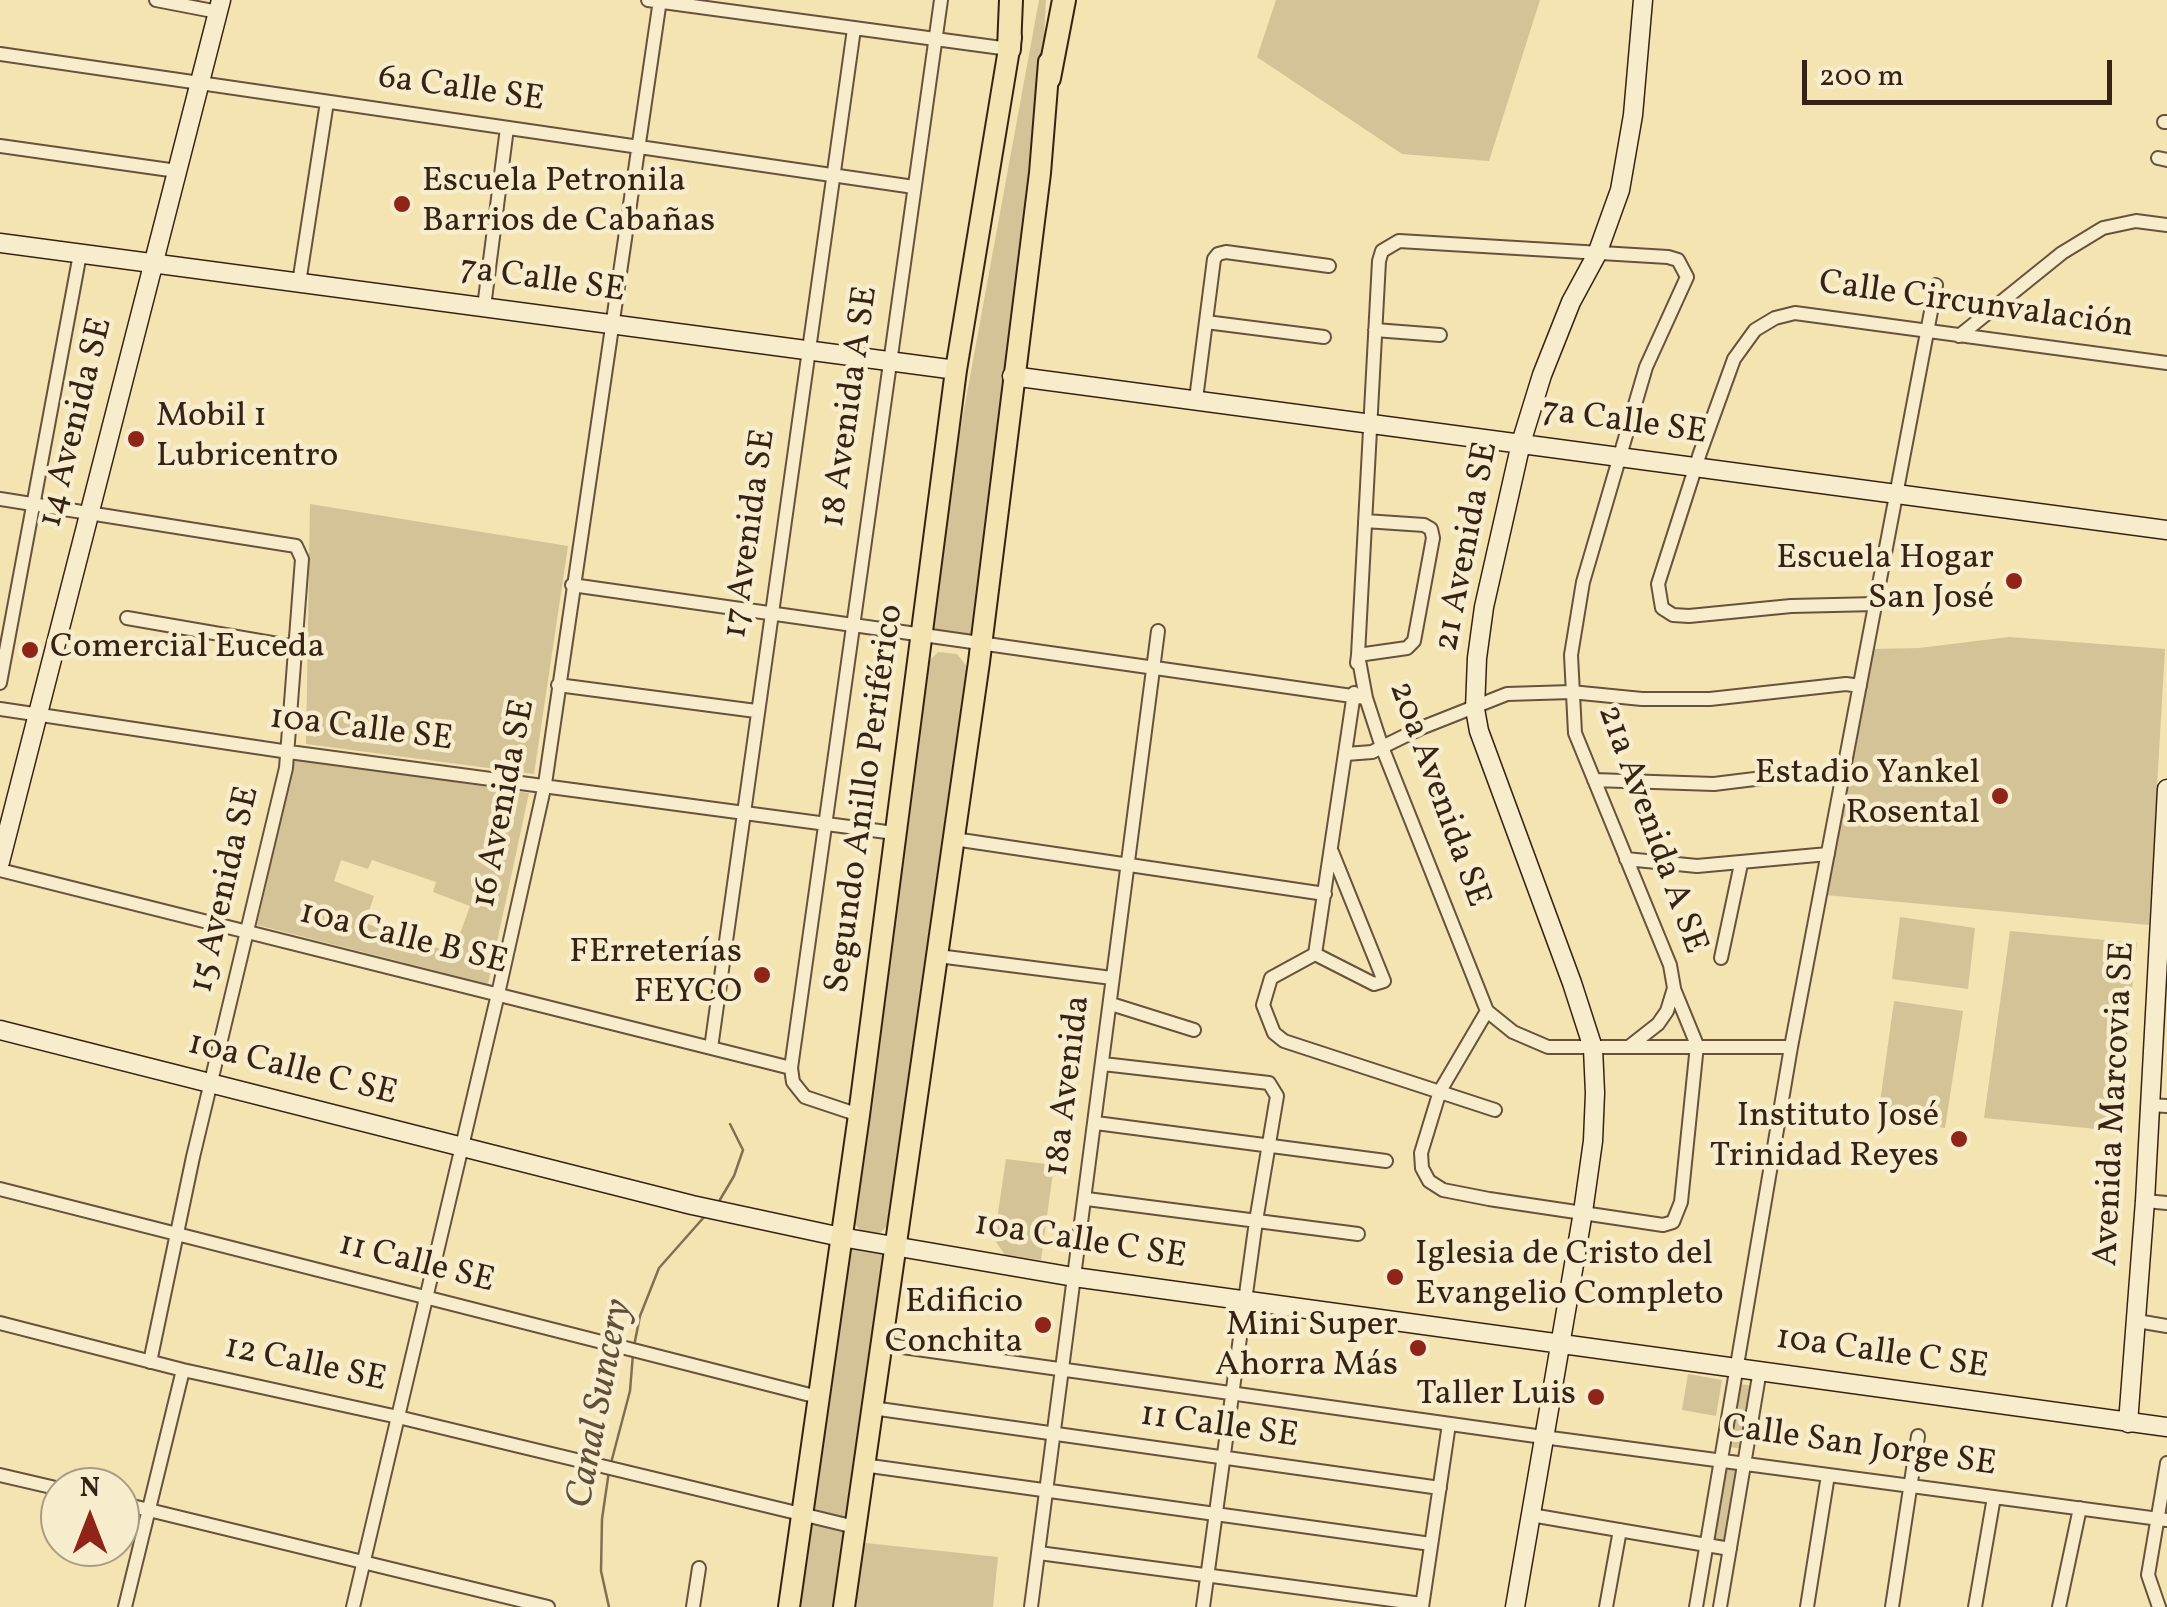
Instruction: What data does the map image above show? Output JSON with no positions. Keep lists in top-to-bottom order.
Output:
{
  "streets": {
    "main road": ["Segundo Anillo Periférico"],
    "street": [
      "6a Calle SE",
      "7a Calle SE",
      "Calle Circunvalación",
      "18 Avenida A SE",
      "14 Avenida SE",
      "17 Avenida SE",
      "21 Avenida SE",
      "10a Calle SE",
      "20a Avenida SE",
      "16 Avenida SE",
      "21a Avenida A SE",
      "15 Avenida SE",
      "10a Calle B SE",
      "10a Calle C SE",
      "18a Avenida",
      "Avenida Marcovia SE",
      "11 Calle SE",
      "12 Calle SE",
      "Calle San Jorge SE"
    ]
  },
  "crossings": [
    ["6a Calle SE", "18 Avenida A SE"],
    ["6a Calle SE", "14 Avenida SE"],
    ["6a Calle SE", "17 Avenida SE"],
    ["6a Calle SE", "16 Avenida SE"],
    ["7a Calle SE", "Calle Circunvalación"],
    ["7a Calle SE", "18 Avenida A SE"],
    ["7a Calle SE", "14 Avenida SE"],
    ["7a Calle SE", "17 Avenida SE"],
    ["7a Calle SE", "21 Avenida SE"],
    ["7a Calle SE", "20a Avenida SE"],
    ["7a Calle SE", "Segundo Anillo Periférico"],
    ["7a Calle SE", "16 Avenida SE"],
    ["7a Calle SE", "21a Avenida A SE"],
    ["18 Avenida A SE", "10a Calle SE"],
    ["18 Avenida A SE", "10a Calle B SE"],
    ["14 Avenida SE", "10a Calle SE"],
    ["14 Avenida SE", "15 Avenida SE"],
    ["14 Avenida SE", "10a Calle B SE"],
    ["17 Avenida SE", "10a Calle SE"],
    ["17 Avenida SE", "10a Calle B SE"],
    ["21 Avenida SE", "20a Avenida SE"],
    ["21 Avenida SE", "21a Avenida A SE"],
    ["21 Avenida SE", "10a Calle C SE"],
    ["21 Avenida SE", "Calle San Jorge SE"],
    ["10a Calle SE", "Segundo Anillo Periférico"],
    ["10a Calle SE", "16 Avenida SE"],
    ["10a Calle SE", "15 Avenida SE"],
    ["20a Avenida SE", "21a Avenida A SE"],
    ["Segundo Anillo Periférico", "10a Calle C SE"],
    ["Segundo Anillo Periférico", "11 Calle SE"],
    ["Segundo Anillo Periférico", "12 Calle SE"],
    ["16 Avenida SE", "10a Calle B SE"],
    ["16 Avenida SE", "10a Calle C SE"],
    ["16 Avenida SE", "11 Calle SE"],
    ["16 Avenida SE", "12 Calle SE"],
    ["15 Avenida SE", "10a Calle B SE"],
    ["15 Avenida SE", "10a Calle C SE"],
    ["15 Avenida SE", "11 Calle SE"],
    ["15 Avenida SE", "12 Calle SE"],
    ["10a Calle C SE", "18a Avenida"],
    ["10a Calle C SE", "Avenida Marcovia SE"],
    ["18a Avenida", "11 Calle SE"],
    ["18a Avenida", "Calle San Jorge SE"]
  ],
  "water": ["Canal Suncery"],
  "places": [
    "Escuela Petronila Barrios de Cabañas",
    "Mobil 1 Lubricentro",
    "Escuela Hogar San José",
    "Comercial Euceda",
    "Estadio Yankel Rosental",
    "FErreterías FEYCO",
    "Instituto José Trinidad Reyes",
    "Iglesia de Cristo del Evangelio Completo",
    "Edificio Conchita",
    "Mini Super Ahorra Más",
    "Taller Luis"
  ],
  "scale_bar": "200 m",
  "north": "top"
}
